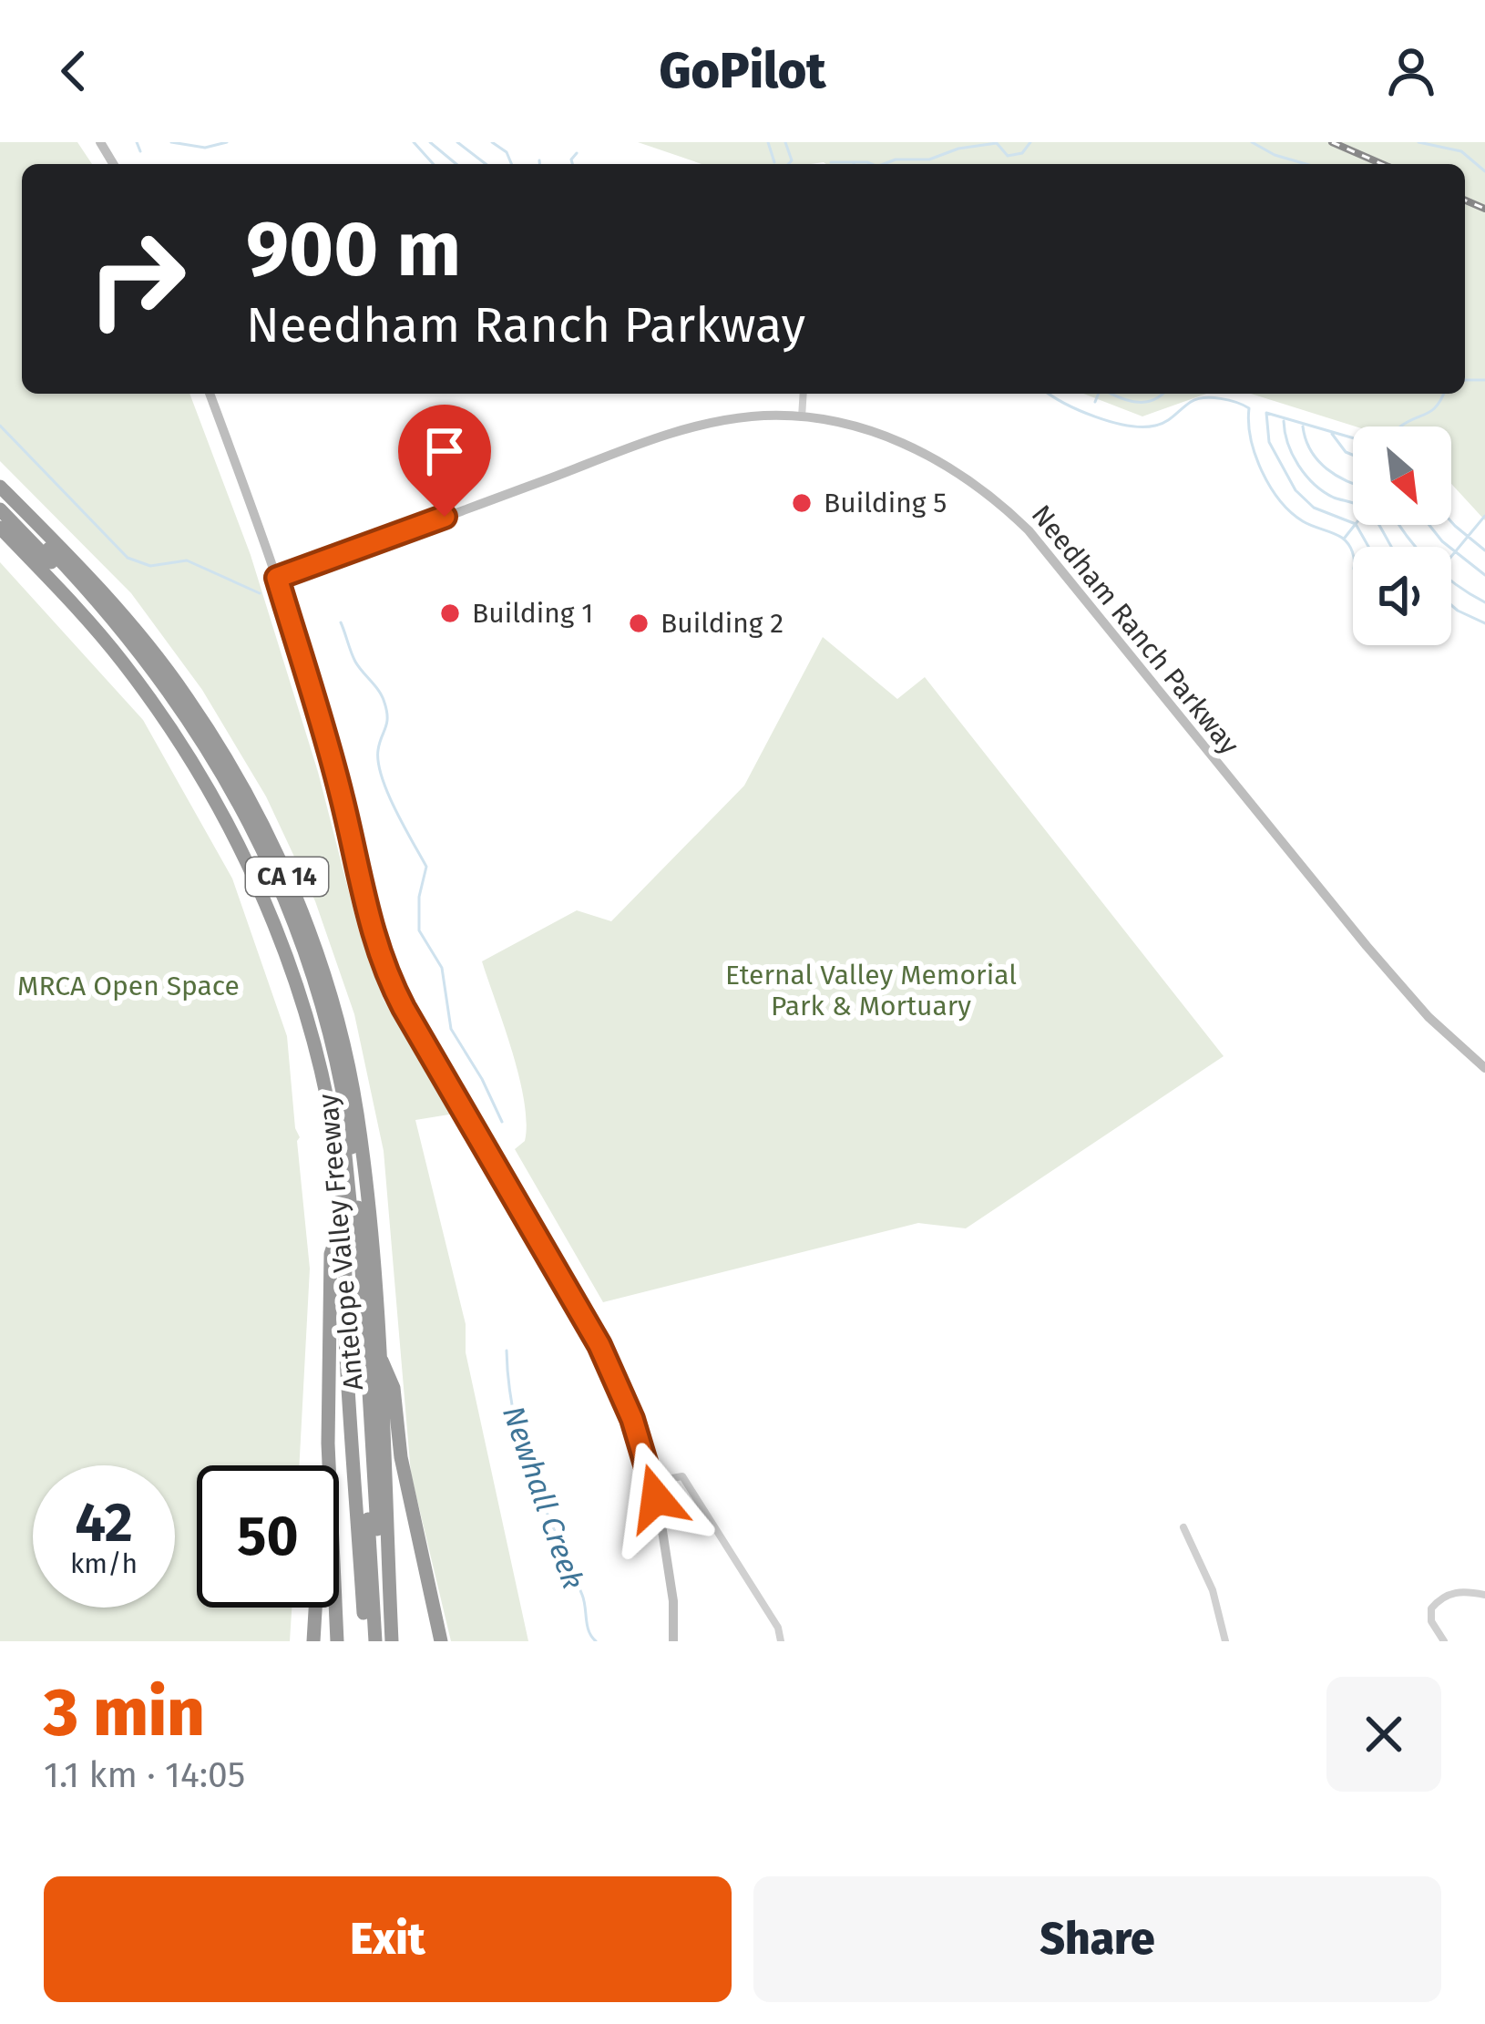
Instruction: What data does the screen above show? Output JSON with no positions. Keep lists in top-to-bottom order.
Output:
{
  "streets": {
    "highway": ["CA 14", "Antelope Valley Freeway"],
    "street": ["Needham Ranch Parkway"]
  },
  "water": ["Newhall Creek"],
  "parks": ["Eternal Valley Memorial Park & Mortuary", "MRCA Open Space"],
  "places": ["Building 5", "Building 1", "Building 2"],
  "north": "bottom right",
  "page": {
    "header": "GoPilot",
    "turn": ["900 m", "Needham Ranch Parkway"],
    "speed": "42 km/h",
    "limit": "50",
    "heading": ["3 min", "1.1 km · 14:05"],
    "buttons": ["Exit", "Share"]
  }
}
